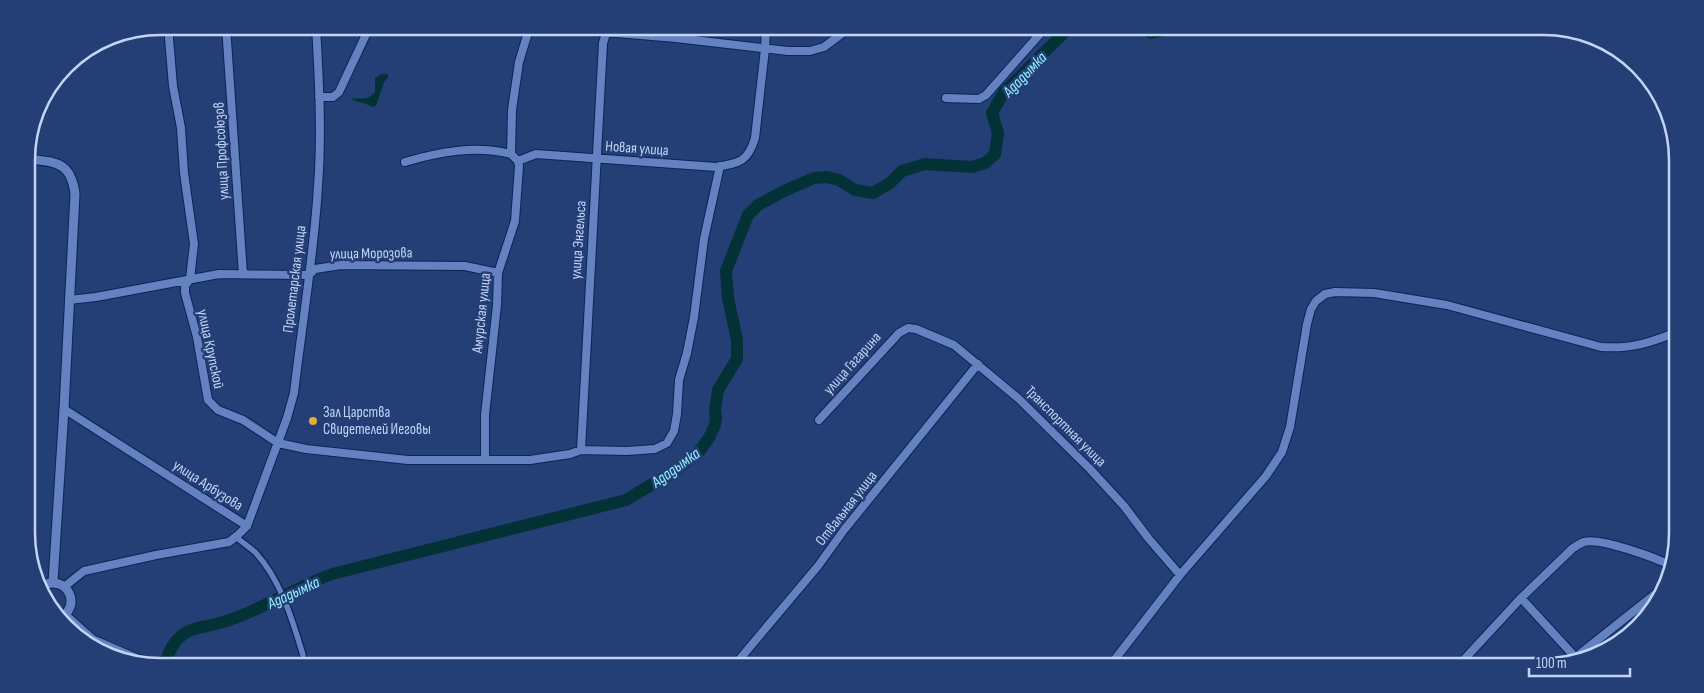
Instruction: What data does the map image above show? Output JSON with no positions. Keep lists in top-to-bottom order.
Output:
{
  "streets": {
    "street": [
      "Новая улица",
      "улица Профсоюзов",
      "улица Энгельса",
      "улица Морозова",
      "Пролетарская улица",
      "Амурская улица",
      "улица Крупской",
      "улица Гагарина",
      "Транспортная улица",
      "улица Арбузова",
      "Отвальная улица"
    ]
  },
  "crossings": [
    ["Новая улица", "улица Энгельса"],
    ["Новая улица", "Амурская улица"],
    ["Новая улица", "улица Крупской"],
    ["улица Профсоюзов", "улица Морозова"],
    ["улица Энгельса", "улица Крупской"],
    ["улица Морозова", "Пролетарская улица"],
    ["улица Морозова", "Амурская улица"],
    ["улица Морозова", "улица Крупской"],
    ["Пролетарская улица", "улица Крупской"],
    ["Пролетарская улица", "улица Арбузова"],
    ["Амурская улица", "улица Крупской"],
    ["улица Гагарина", "Транспортная улица"],
    ["Транспортная улица", "Отвальная улица"]
  ],
  "water": ["Ададымка"],
  "places": ["Зал Царства Свидетелей Иеговы"],
  "scale_bar": "100 m"
}
